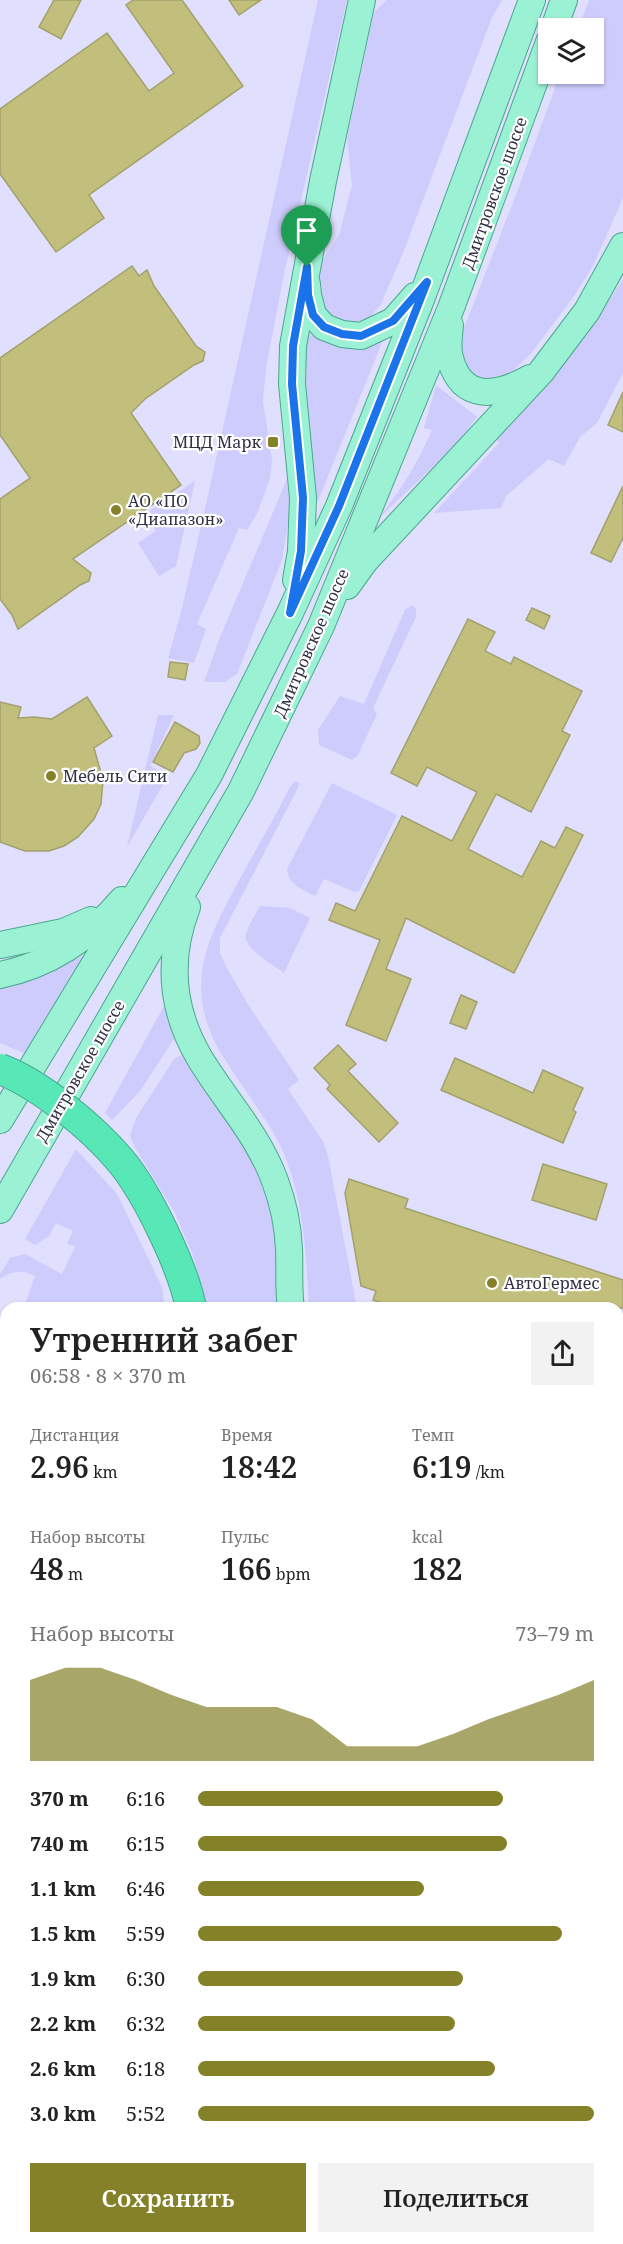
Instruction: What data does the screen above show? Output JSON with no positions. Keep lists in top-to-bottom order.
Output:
{
  "streets": {
    "main road": ["Дмитровское шоссе"]
  },
  "places": {
    "transit": ["МЦД Марк"],
    "other": ["АО «ПО «Диапазон»", "Мебель Сити", "АвтоГермес"]
  },
  "page": {
    "heading": ["Утренний забег", "06:58 · 8 × 370 m"],
    "stats": [
      ["Дистанция", "2.96 km"],
      ["Время", "18:42"],
      ["Темп", "6:19 /km"],
      ["Набор высоты", "48 m"],
      ["Пульс", "166 bpm"],
      ["kcal", "182"]
    ],
    "chart": ["Набор высоты", "73–79 m"],
    "list": [
      {
        "name": "370 m",
        "note": "6:16"
      },
      {
        "name": "740 m",
        "note": "6:15"
      },
      {
        "name": "1.1 km",
        "note": "6:46"
      },
      {
        "name": "1.5 km",
        "note": "5:59"
      },
      {
        "name": "1.9 km",
        "note": "6:30"
      },
      {
        "name": "2.2 km",
        "note": "6:32"
      },
      {
        "name": "2.6 km",
        "note": "6:18"
      },
      {
        "name": "3.0 km",
        "note": "5:52"
      }
    ],
    "buttons": ["Сохранить", "Поделиться"]
  }
}
